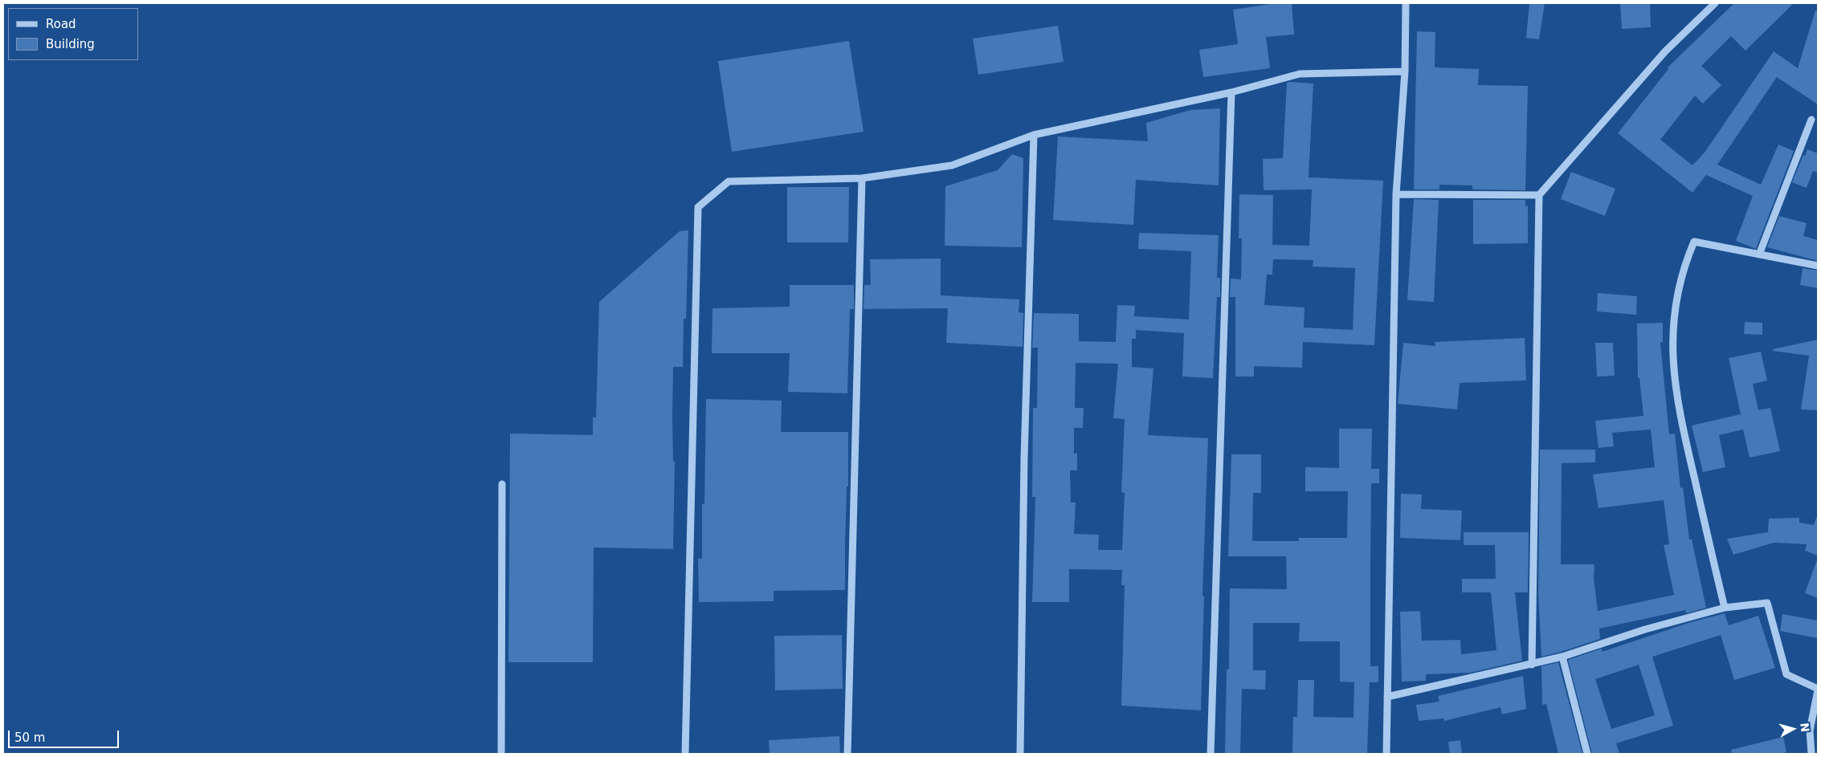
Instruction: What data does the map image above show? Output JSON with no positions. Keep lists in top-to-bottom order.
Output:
{
  "legend": ["Road", "Building"],
  "scale_bar": "50 m",
  "north": "right"
}
